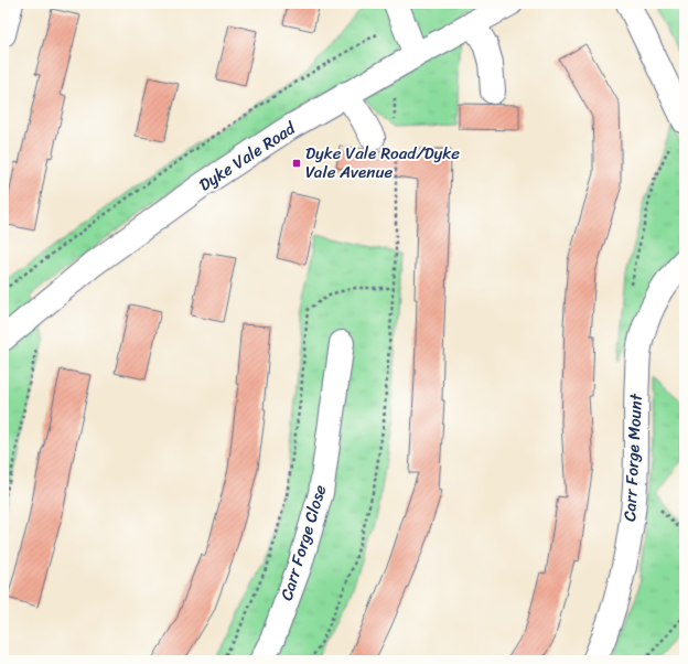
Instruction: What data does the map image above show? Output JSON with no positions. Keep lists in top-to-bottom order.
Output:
{
  "streets": {
    "street": ["Dyke Vale Road", "Carr Forge Mount", "Carr Forge Close"]
  },
  "places": {
    "transit": ["Dyke Vale Road/Dyke Vale Avenue"]
  }
}
